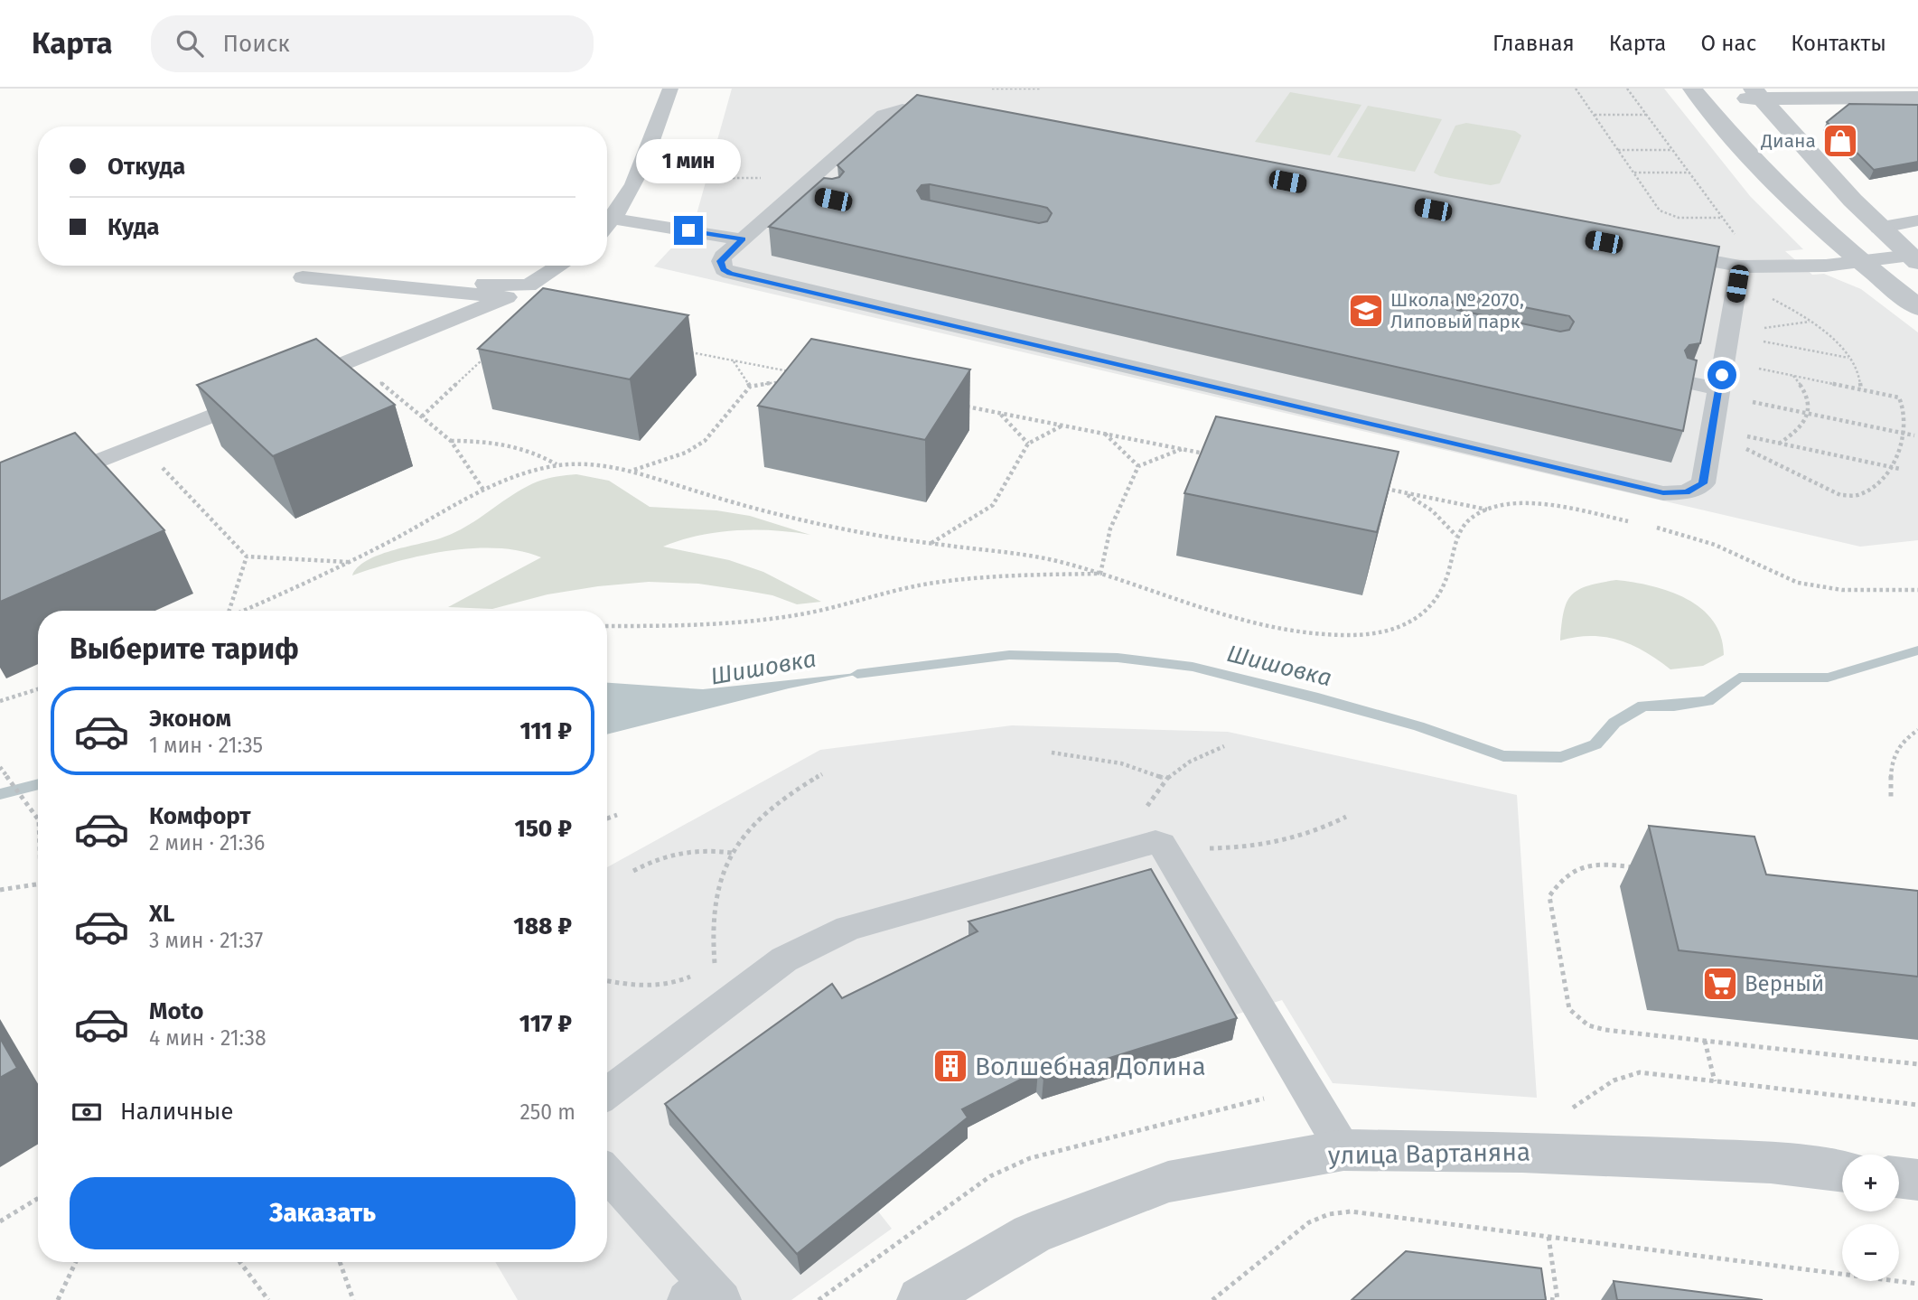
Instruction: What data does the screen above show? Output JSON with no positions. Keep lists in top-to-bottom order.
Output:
{
  "streets": {
    "street": ["улица Вартаняна"]
  },
  "water": ["Шишовка"],
  "places": {
    "shop": ["Диана"],
    "school or university": ["Школа № 2070, Липовый парк"],
    "supermarket": ["Верный"],
    "building": ["Волшебная Долина"]
  },
  "page": {
    "header": "Карта",
    "search": "Поиск",
    "nav": [
      "Главная",
      "Карта",
      "О нас",
      "Контакты"
    ],
    "banner": ["Откуда", "Куда"],
    "bubble": "1 мин",
    "heading": "Выберите тариф",
    "list": [
      {
        "name": "Эконом",
        "note": "1 мин · 21:35",
        "value": "111 ₽"
      },
      {
        "name": "Комфорт",
        "note": "2 мин · 21:36",
        "value": "150 ₽"
      },
      {
        "name": "XL",
        "note": "3 мин · 21:37",
        "value": "188 ₽"
      },
      {
        "name": "Moto",
        "note": "4 мин · 21:38",
        "value": "117 ₽"
      }
    ],
    "pay": ["Наличные", "250 m"],
    "map_buttons": ["+", "−"],
    "buttons": "Заказать"
  }
}
